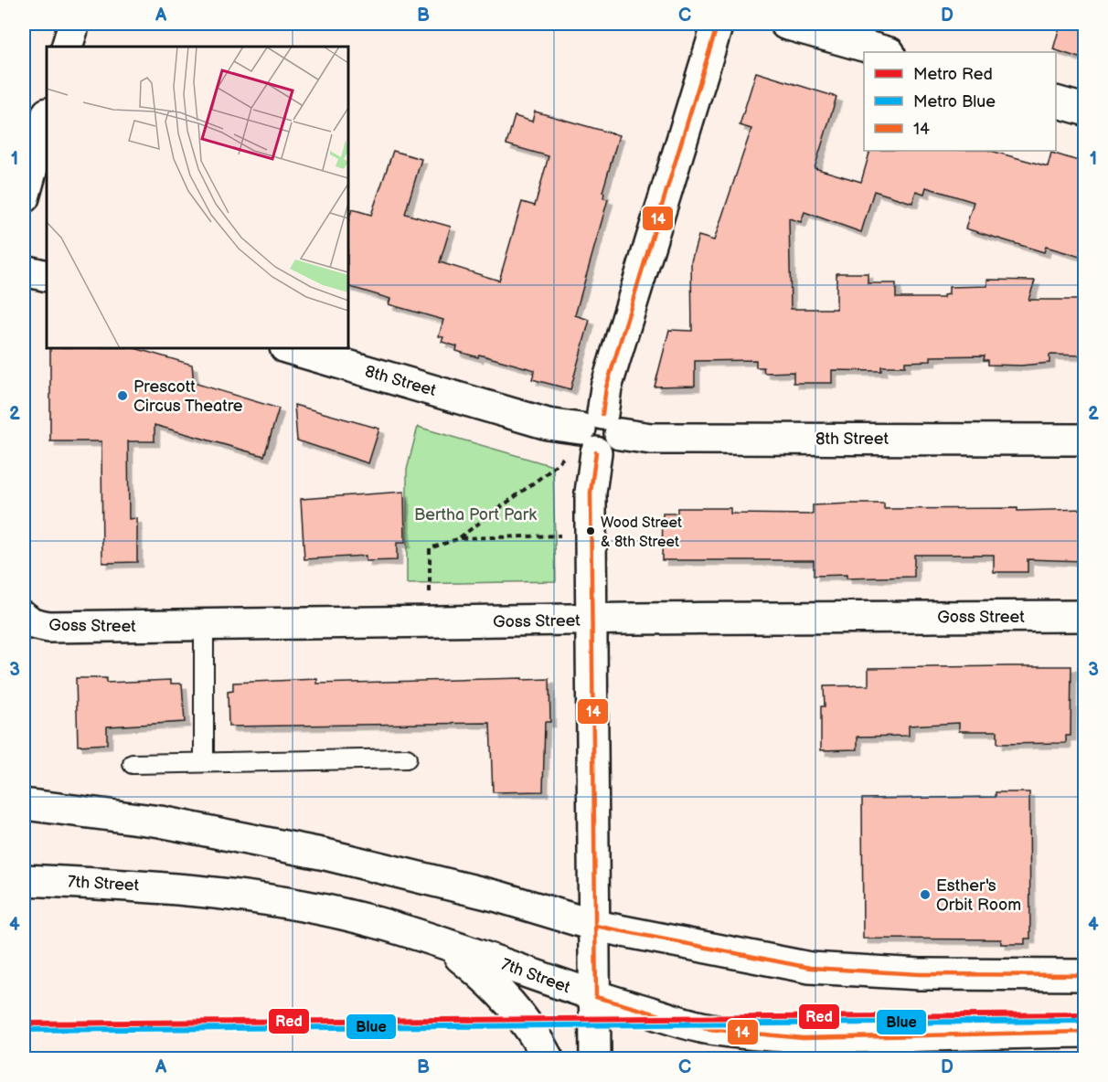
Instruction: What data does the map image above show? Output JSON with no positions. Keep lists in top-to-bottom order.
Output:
{
  "streets": {
    "street": ["8th Street", "Goss Street", "7th Street"]
  },
  "parks": ["Bertha Port Park"],
  "places": ["Prescott Circus Theatre", "Wood Street & 8th Street", "Esther's Orbit Room"],
  "lines": ["transit line 14", "metro line Red", "metro line Blue"],
  "legend": ["Metro Red", "Metro Blue", "14"],
  "grid": {
    "columns": [
      "A",
      "B",
      "C",
      "D"
    ],
    "rows": [
      "1",
      "2",
      "3",
      "4"
    ]
  }
}
